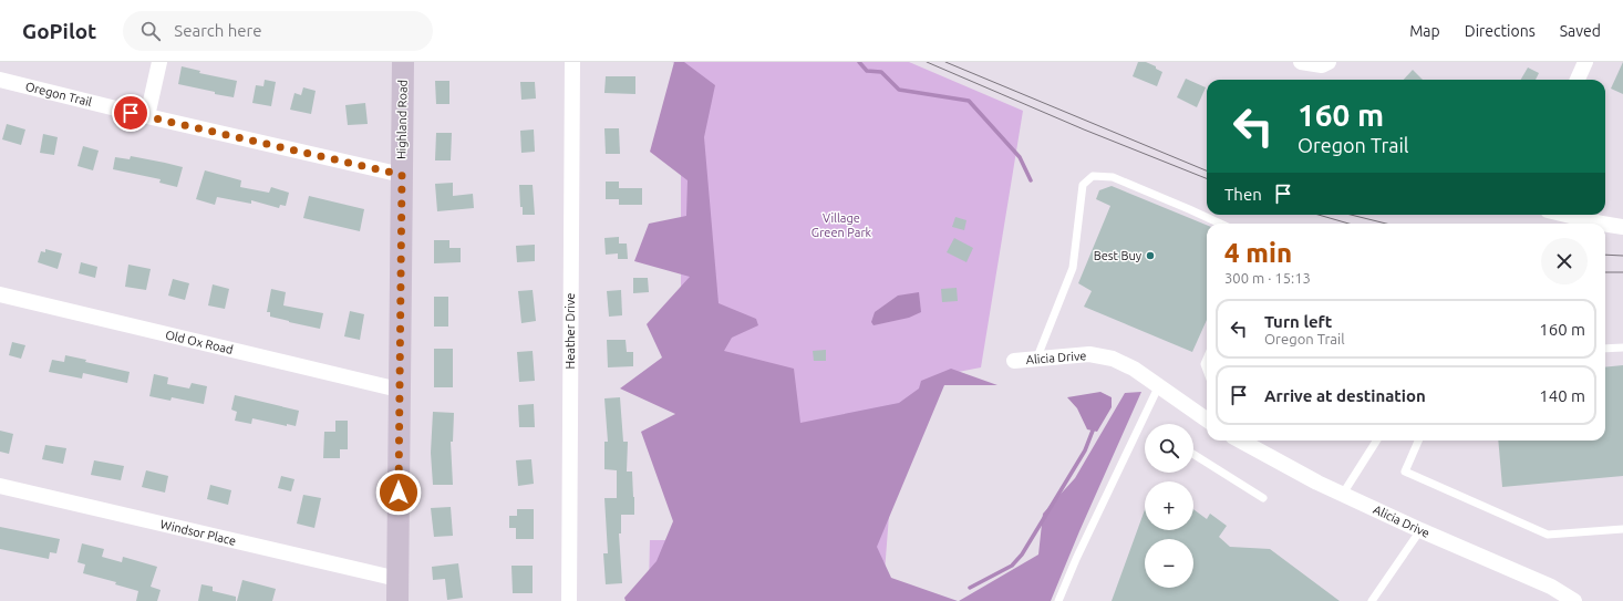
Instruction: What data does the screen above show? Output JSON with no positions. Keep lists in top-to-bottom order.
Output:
{
  "streets": {
    "street": [
      "Oregon Trail",
      "Highland Road",
      "Heather Drive",
      "Old Ox Road",
      "Alicia Drive",
      "Windsor Place"
    ]
  },
  "crossings": [
    ["Oregon Trail", "Highland Road"],
    ["Highland Road", "Old Ox Road"],
    ["Highland Road", "Windsor Place"]
  ],
  "parks": ["Village Green Park"],
  "places": ["Best Buy"],
  "page": {
    "header": "GoPilot",
    "search": "Search here",
    "nav": ["Map", "Directions", "Saved"],
    "turn": ["160 m", "Oregon Trail"],
    "then": "Then",
    "heading": ["4 min", "300 m · 15:13"],
    "list": [
      {
        "name": "Turn left",
        "note": "Oregon Trail",
        "value": "160 m"
      },
      {
        "name": "Arrive at destination",
        "value": "140 m"
      }
    ],
    "map_buttons": ["+", "−"]
  }
}
